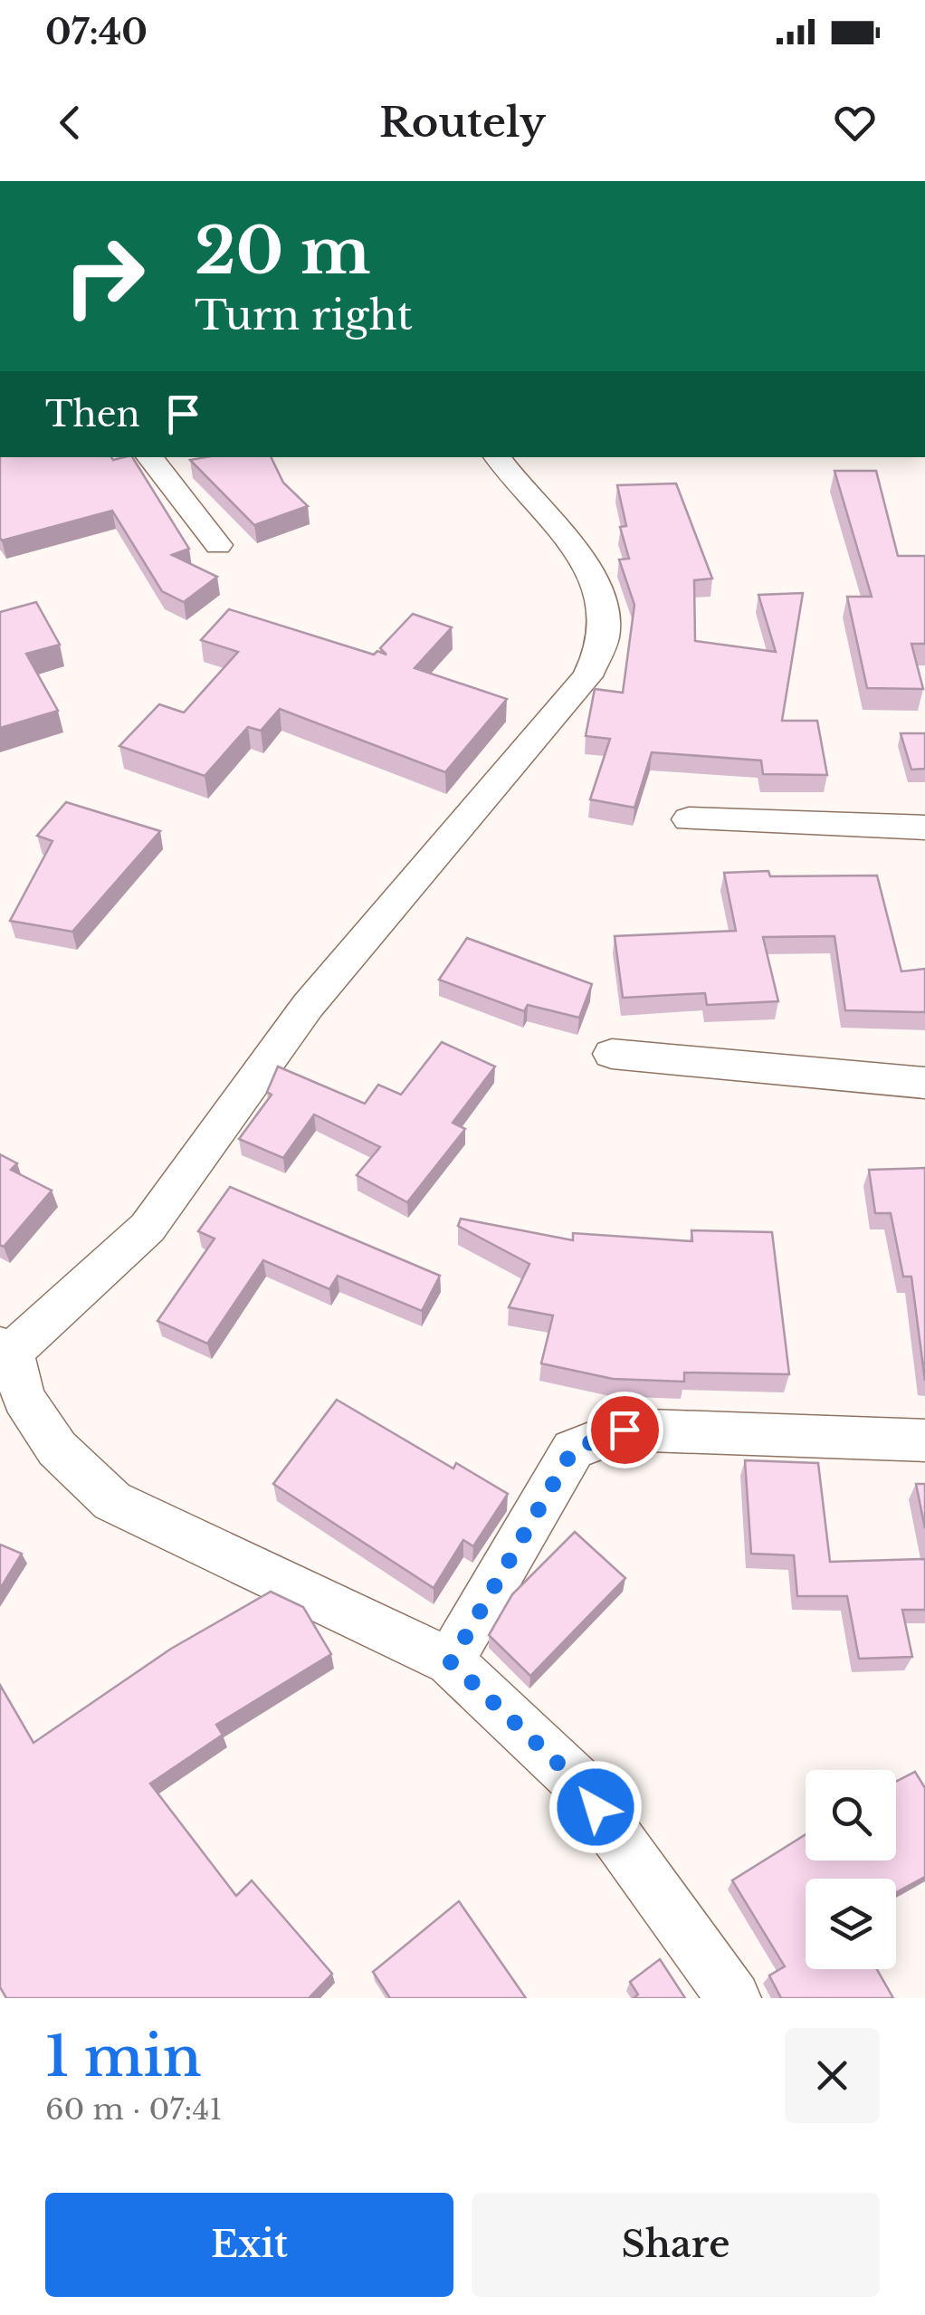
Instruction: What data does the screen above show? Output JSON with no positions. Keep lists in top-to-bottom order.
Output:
{
  "page": {
    "status": "07:40",
    "header": "Routely",
    "turn": ["20 m", "Turn right"],
    "then": "Then",
    "heading": ["1 min", "60 m · 07:41"],
    "buttons": ["Exit", "Share"]
  }
}
